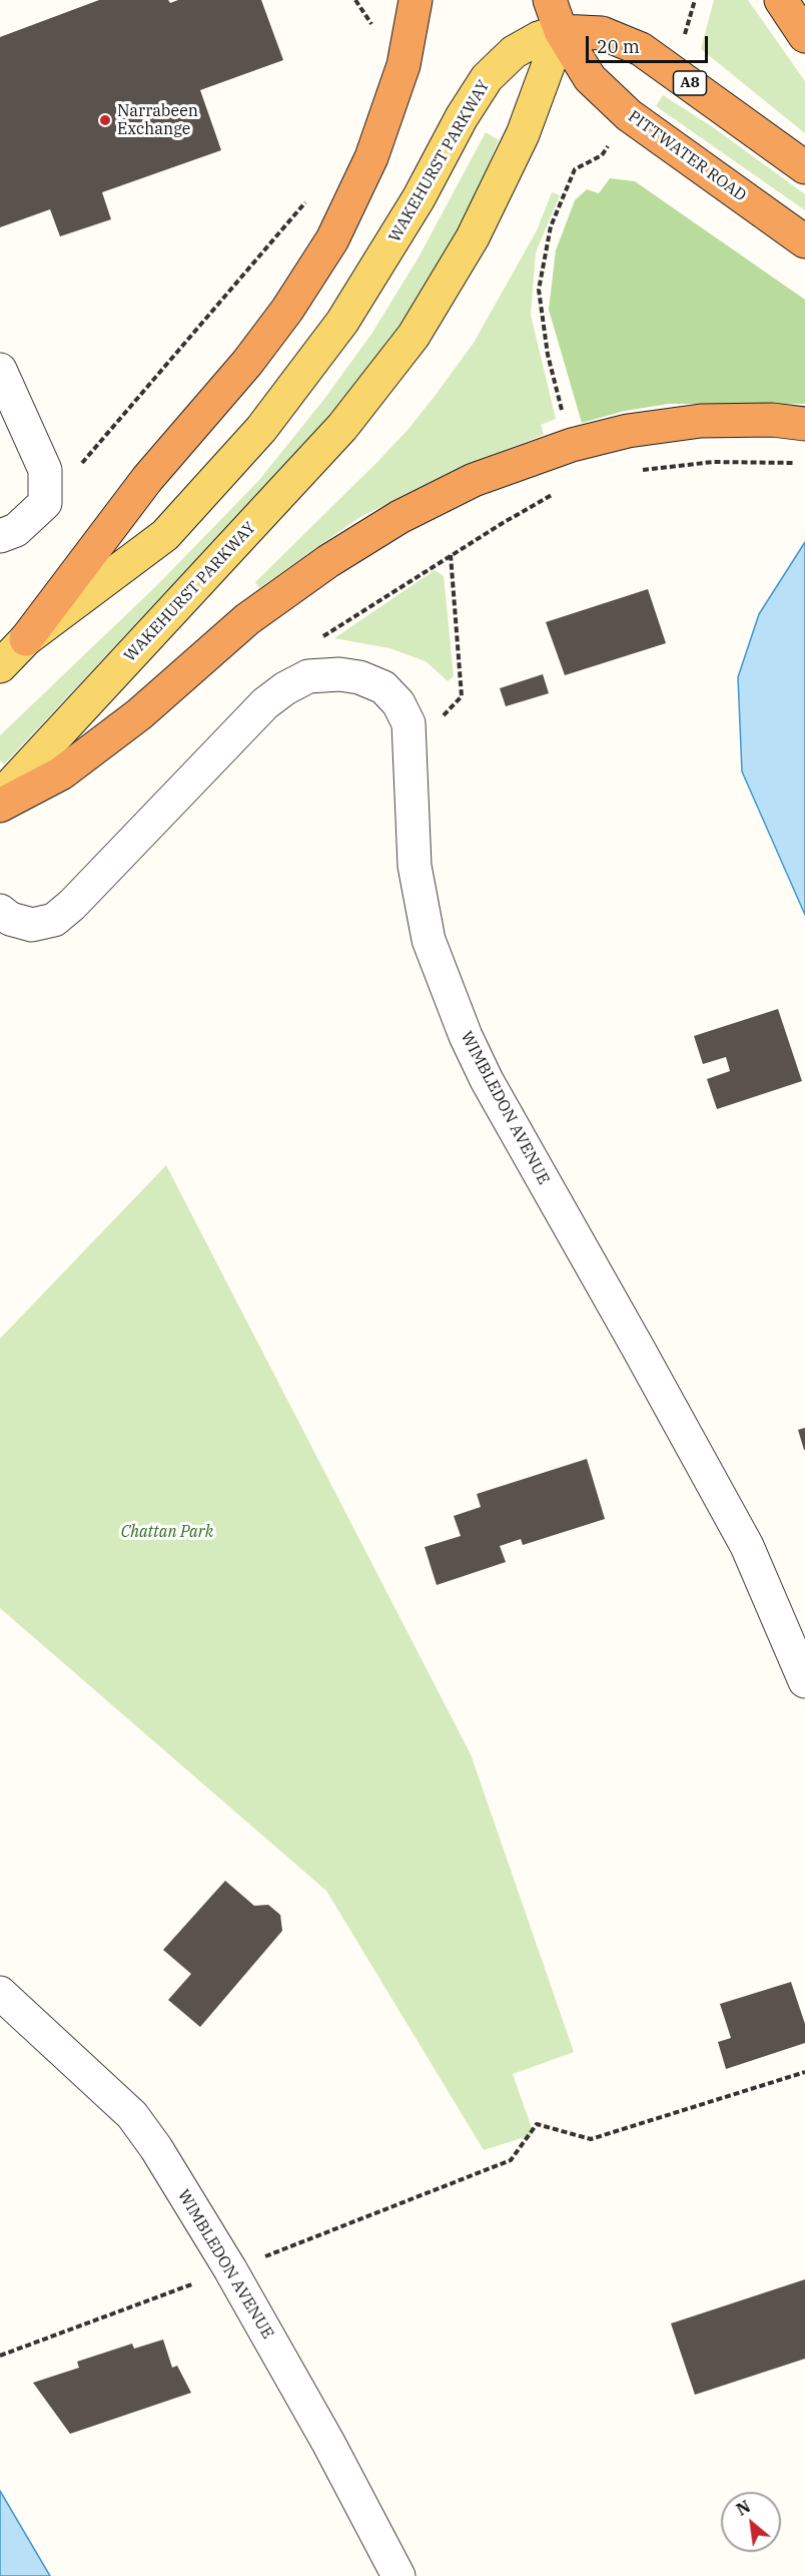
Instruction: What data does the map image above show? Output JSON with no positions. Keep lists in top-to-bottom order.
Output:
{
  "streets": {
    "highway": ["A8", "PITTWATER ROAD"],
    "main road": ["WAKEHURST PARKWAY"],
    "street": ["WIMBLEDON AVENUE"]
  },
  "crossings": [
    ["A8", "PITTWATER ROAD"],
    ["A8", "WAKEHURST PARKWAY"],
    ["PITTWATER ROAD", "WAKEHURST PARKWAY"]
  ],
  "parks": ["Chattan Park"],
  "places": ["Narrabeen Exchange"],
  "scale_bar": "20 m",
  "north": "top left"
}
